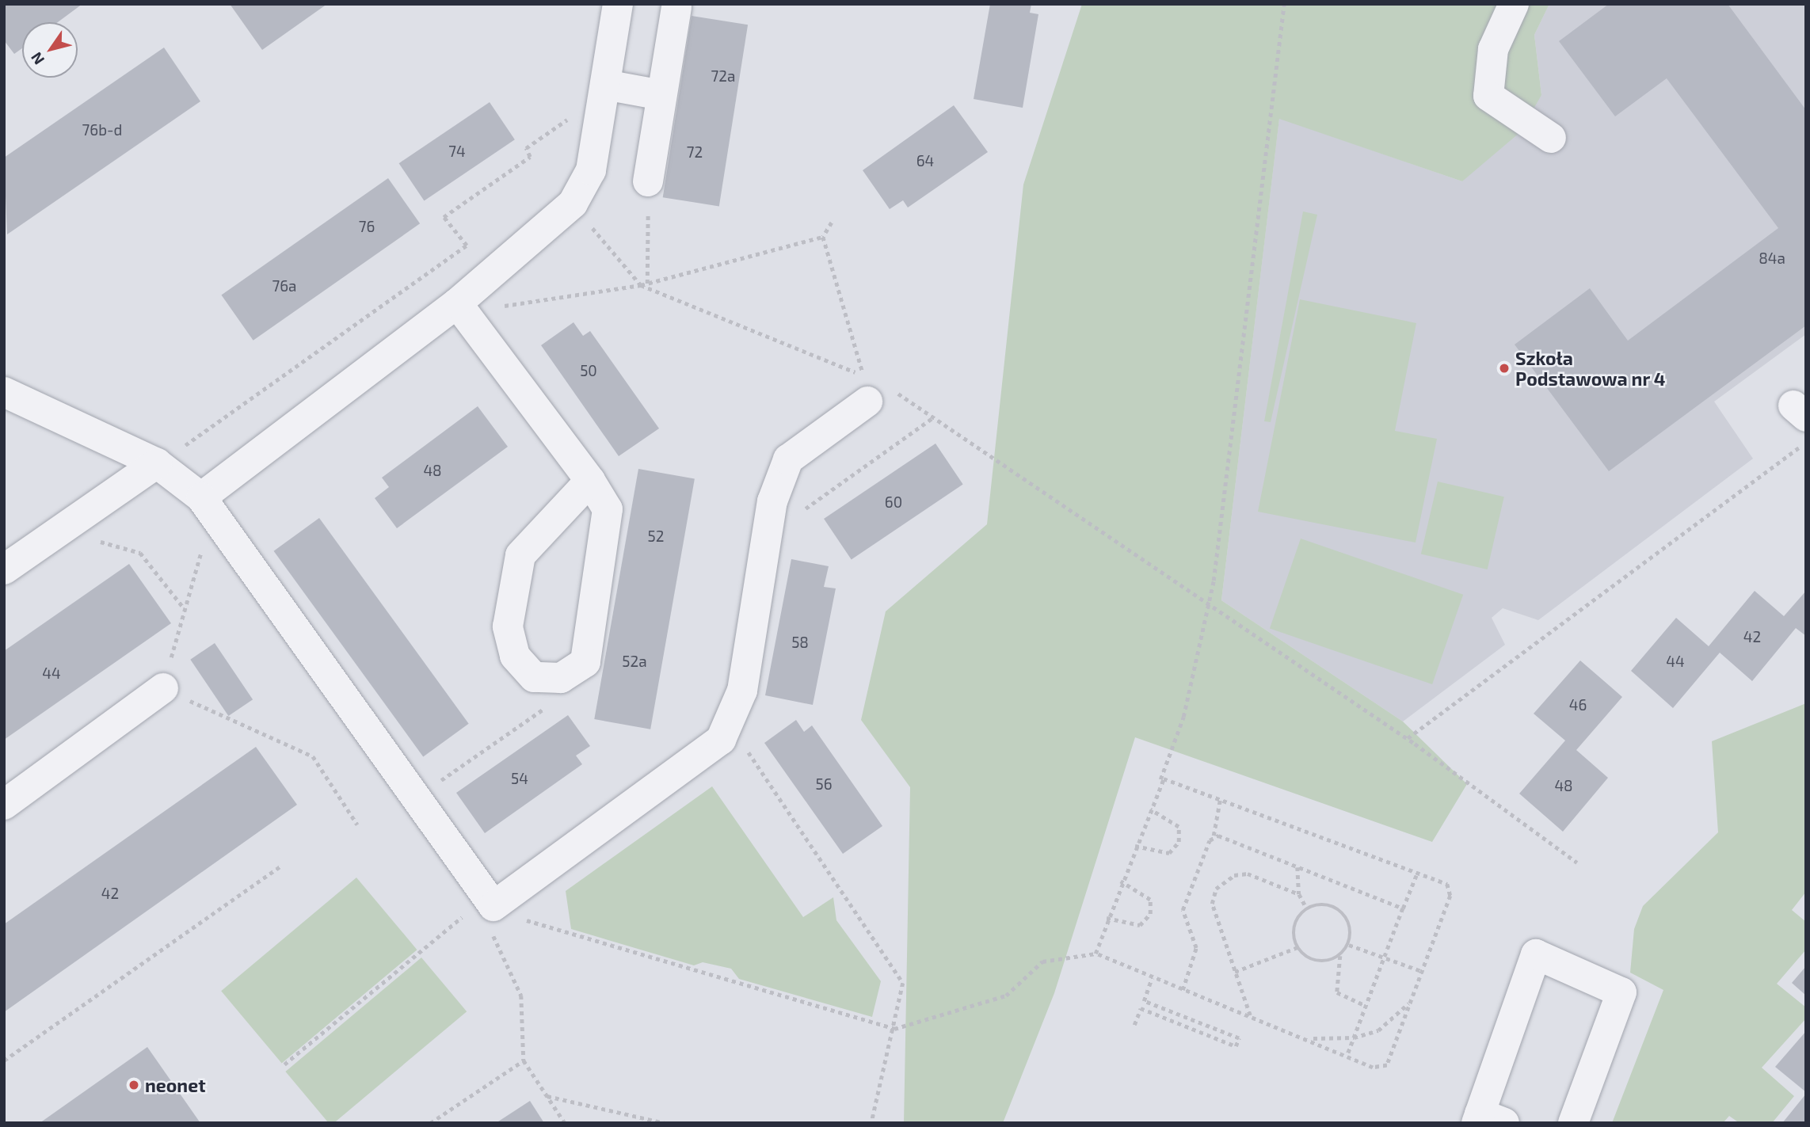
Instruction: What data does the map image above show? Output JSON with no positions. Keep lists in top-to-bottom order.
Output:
{
  "places": ["Szkoła Podstawowa nr 4", "neonet"],
  "house_numbers": [
    "72a",
    "76b-d",
    "74",
    "72",
    "64",
    "76",
    "84a",
    "76a",
    "50",
    "48",
    "60",
    "52",
    "42",
    "58",
    "52a",
    "44",
    "44",
    "46",
    "54",
    "56",
    "48",
    "42"
  ],
  "north": "bottom left"
}
